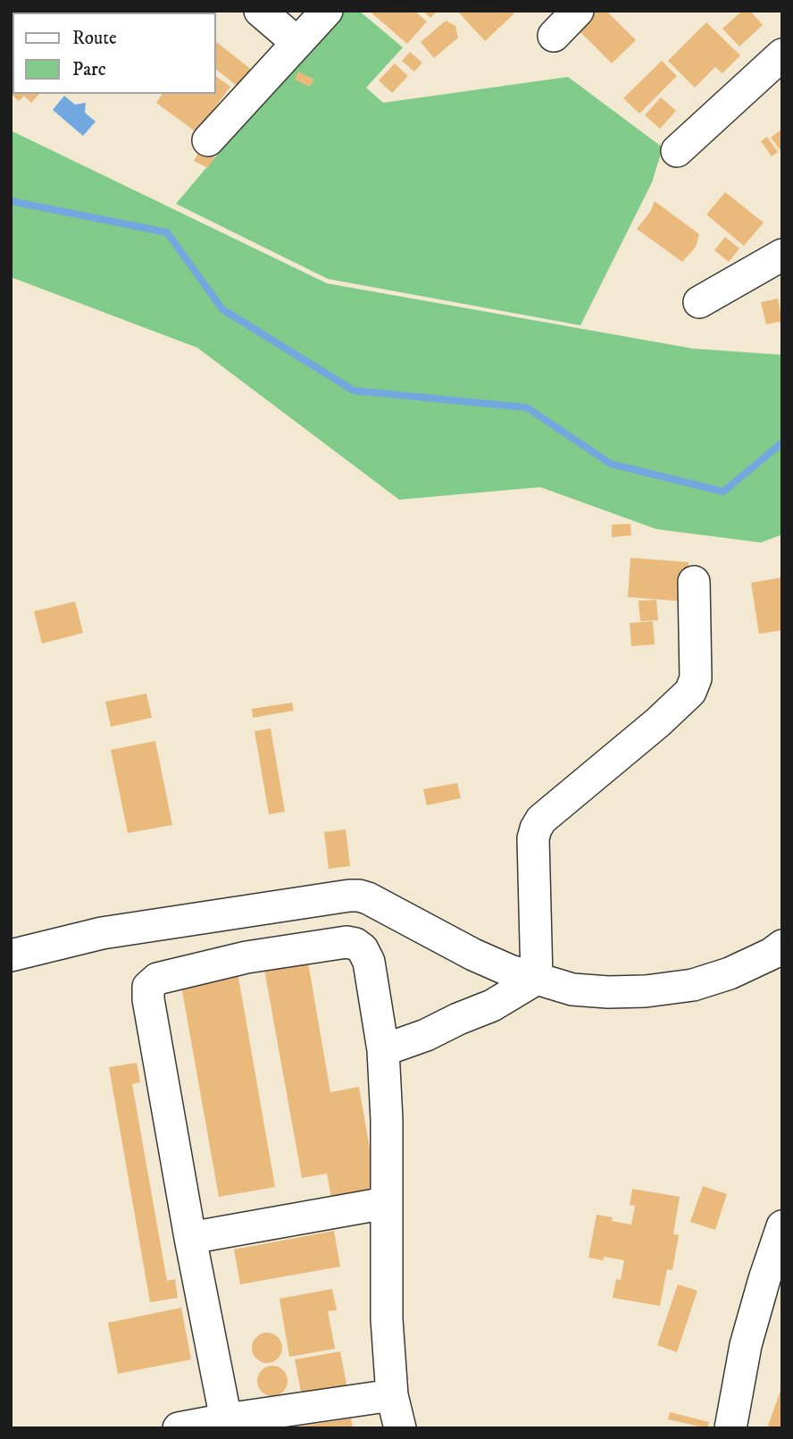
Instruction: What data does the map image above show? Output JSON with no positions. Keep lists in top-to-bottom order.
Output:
{
  "legend": ["Route", "Parc"]
}
